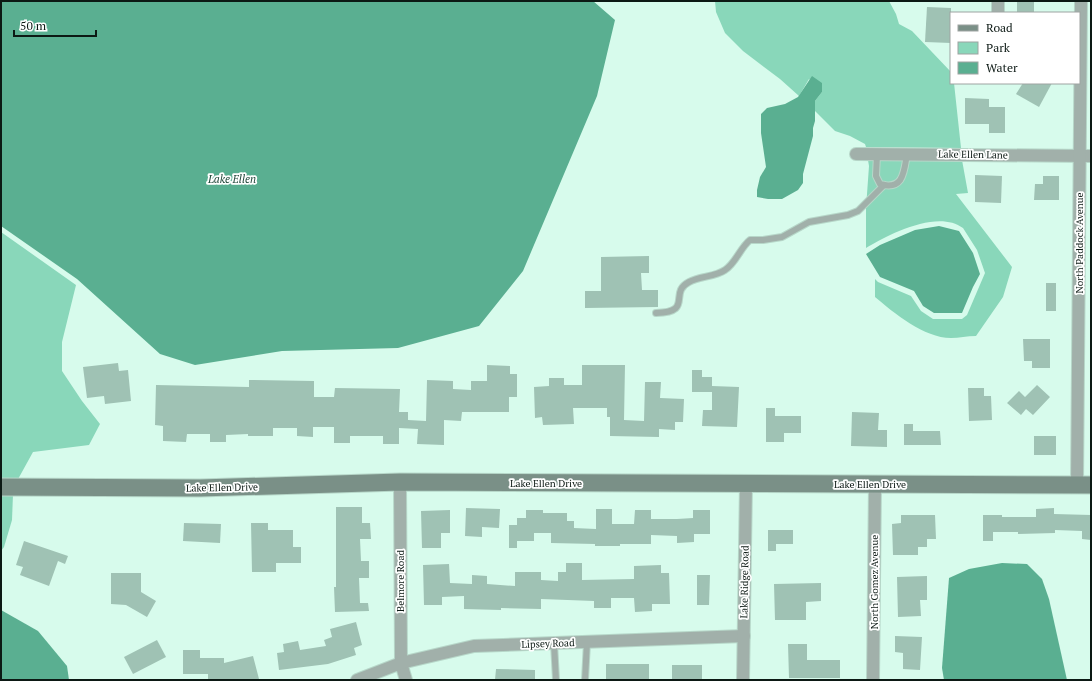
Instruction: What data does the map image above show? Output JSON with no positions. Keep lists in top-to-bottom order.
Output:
{
  "streets": {
    "street": [
      "Lake Ellen Lane",
      "North Paddock Avenue",
      "Lake Ellen Drive",
      "Belmore Road",
      "Lake Ridge Road",
      "North Gomez Avenue",
      "Lipsey Road"
    ]
  },
  "crossings": [
    ["Lake Ellen Lane", "North Paddock Avenue"],
    ["North Paddock Avenue", "Lake Ellen Drive"],
    ["Lake Ellen Drive", "Belmore Road"],
    ["Lake Ellen Drive", "Lake Ridge Road"],
    ["Lake Ellen Drive", "North Gomez Avenue"],
    ["Belmore Road", "Lipsey Road"],
    ["Lake Ridge Road", "Lipsey Road"]
  ],
  "water": ["Lake Ellen"],
  "legend": ["Road", "Park", "Water"],
  "scale_bar": "50 m"
}
